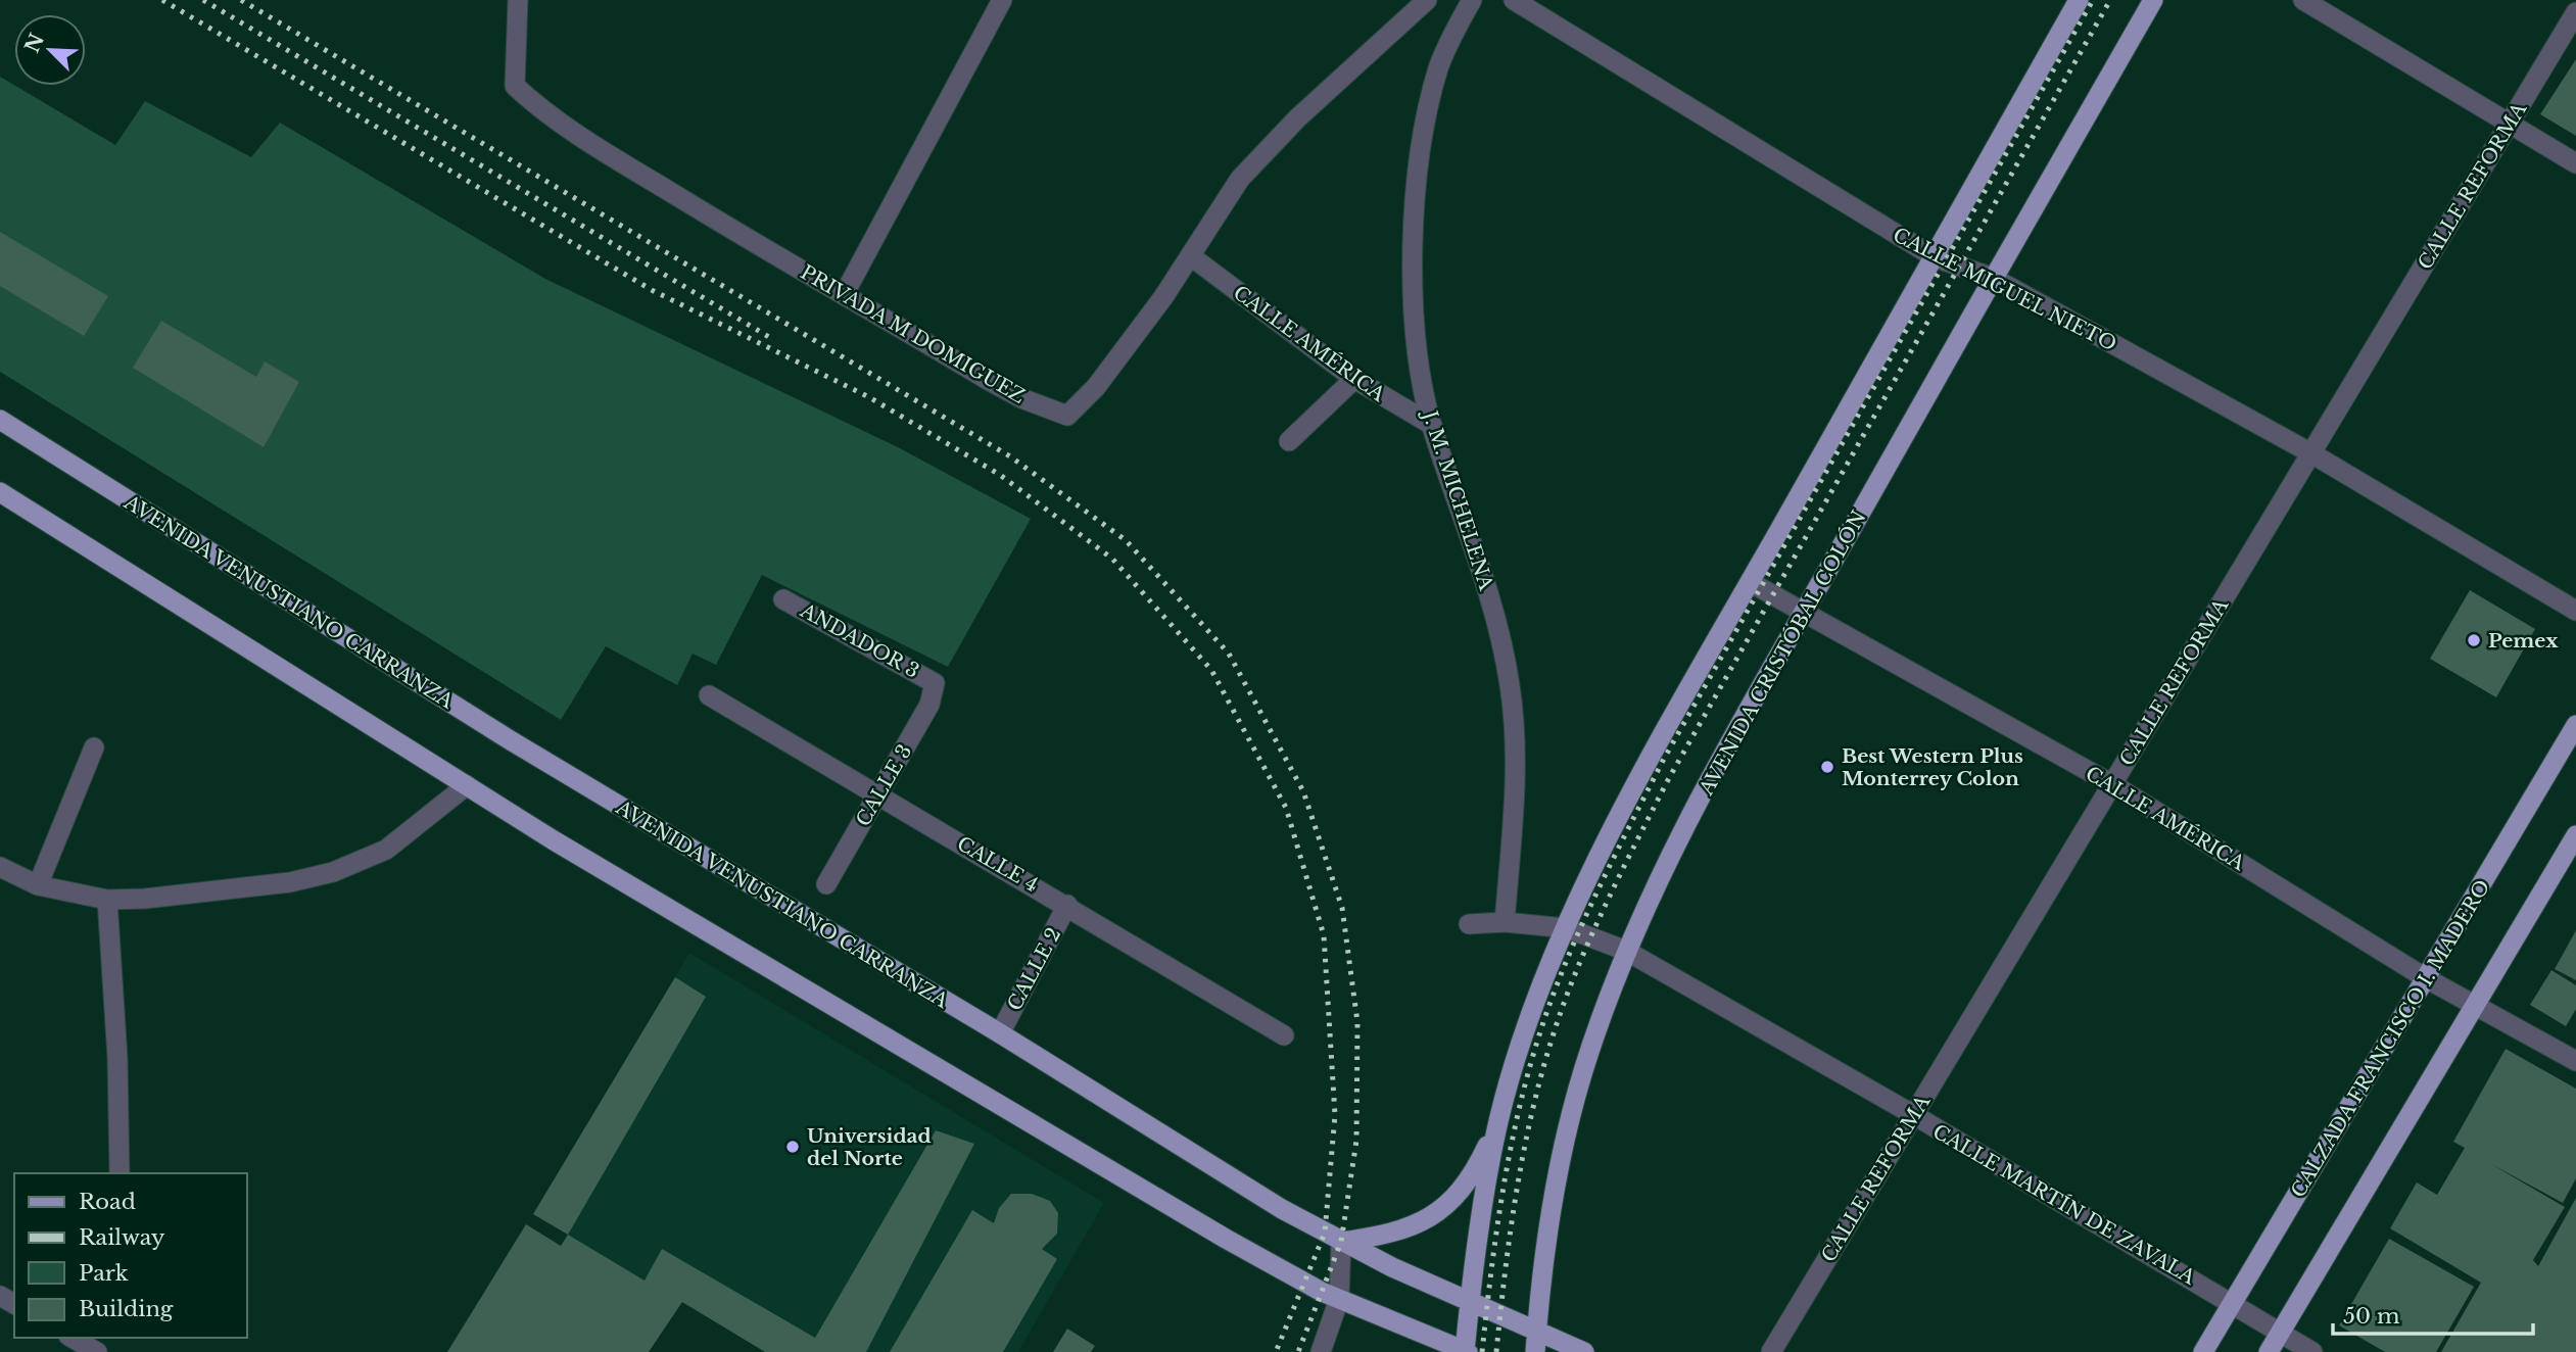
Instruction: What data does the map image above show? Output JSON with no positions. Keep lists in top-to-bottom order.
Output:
{
  "streets": {
    "main road": ["AVENIDA VENUSTIANO CARRANZA", "AVENIDA CRISTÓBAL COLÓN", "CALZADA FRANCISCO I. MADERO"],
    "street": [
      "CALLE REFORMA",
      "CALLE MIGUEL NIETO",
      "PRIVADA M DOMIGUEZ",
      "CALLE AMÉRICA",
      "J. M. MICHELENA",
      "ANDADOR 3",
      "CALLE 3",
      "CALLE 4",
      "CALLE 2",
      "CALLE MARTÍN DE ZAVALA"
    ]
  },
  "crossings": [
    ["CALLE REFORMA", "CALLE MIGUEL NIETO"],
    ["CALLE REFORMA", "CALLE AMÉRICA"],
    ["CALLE REFORMA", "CALLE MARTÍN DE ZAVALA"],
    ["CALLE MIGUEL NIETO", "AVENIDA CRISTÓBAL COLÓN"],
    ["PRIVADA M DOMIGUEZ", "CALLE AMÉRICA"],
    ["CALLE AMÉRICA", "J. M. MICHELENA"],
    ["CALLE AMÉRICA", "AVENIDA CRISTÓBAL COLÓN"],
    ["CALLE AMÉRICA", "CALZADA FRANCISCO I. MADERO"],
    ["J. M. MICHELENA", "CALLE MARTÍN DE ZAVALA"],
    ["AVENIDA VENUSTIANO CARRANZA", "AVENIDA CRISTÓBAL COLÓN"],
    ["AVENIDA VENUSTIANO CARRANZA", "CALLE 2"],
    ["ANDADOR 3", "CALLE 3"],
    ["AVENIDA CRISTÓBAL COLÓN", "CALLE MARTÍN DE ZAVALA"],
    ["CALLE 3", "CALLE 4"],
    ["CALLE 4", "CALLE 2"],
    ["CALZADA FRANCISCO I. MADERO", "CALLE MARTÍN DE ZAVALA"]
  ],
  "places": ["Pemex", "Best Western Plus Monterrey Colon", "Universidad del Norte"],
  "legend": [
    "Road",
    "Railway",
    "Park",
    "Building"
  ],
  "scale_bar": "50 m",
  "north": "top left"
}
